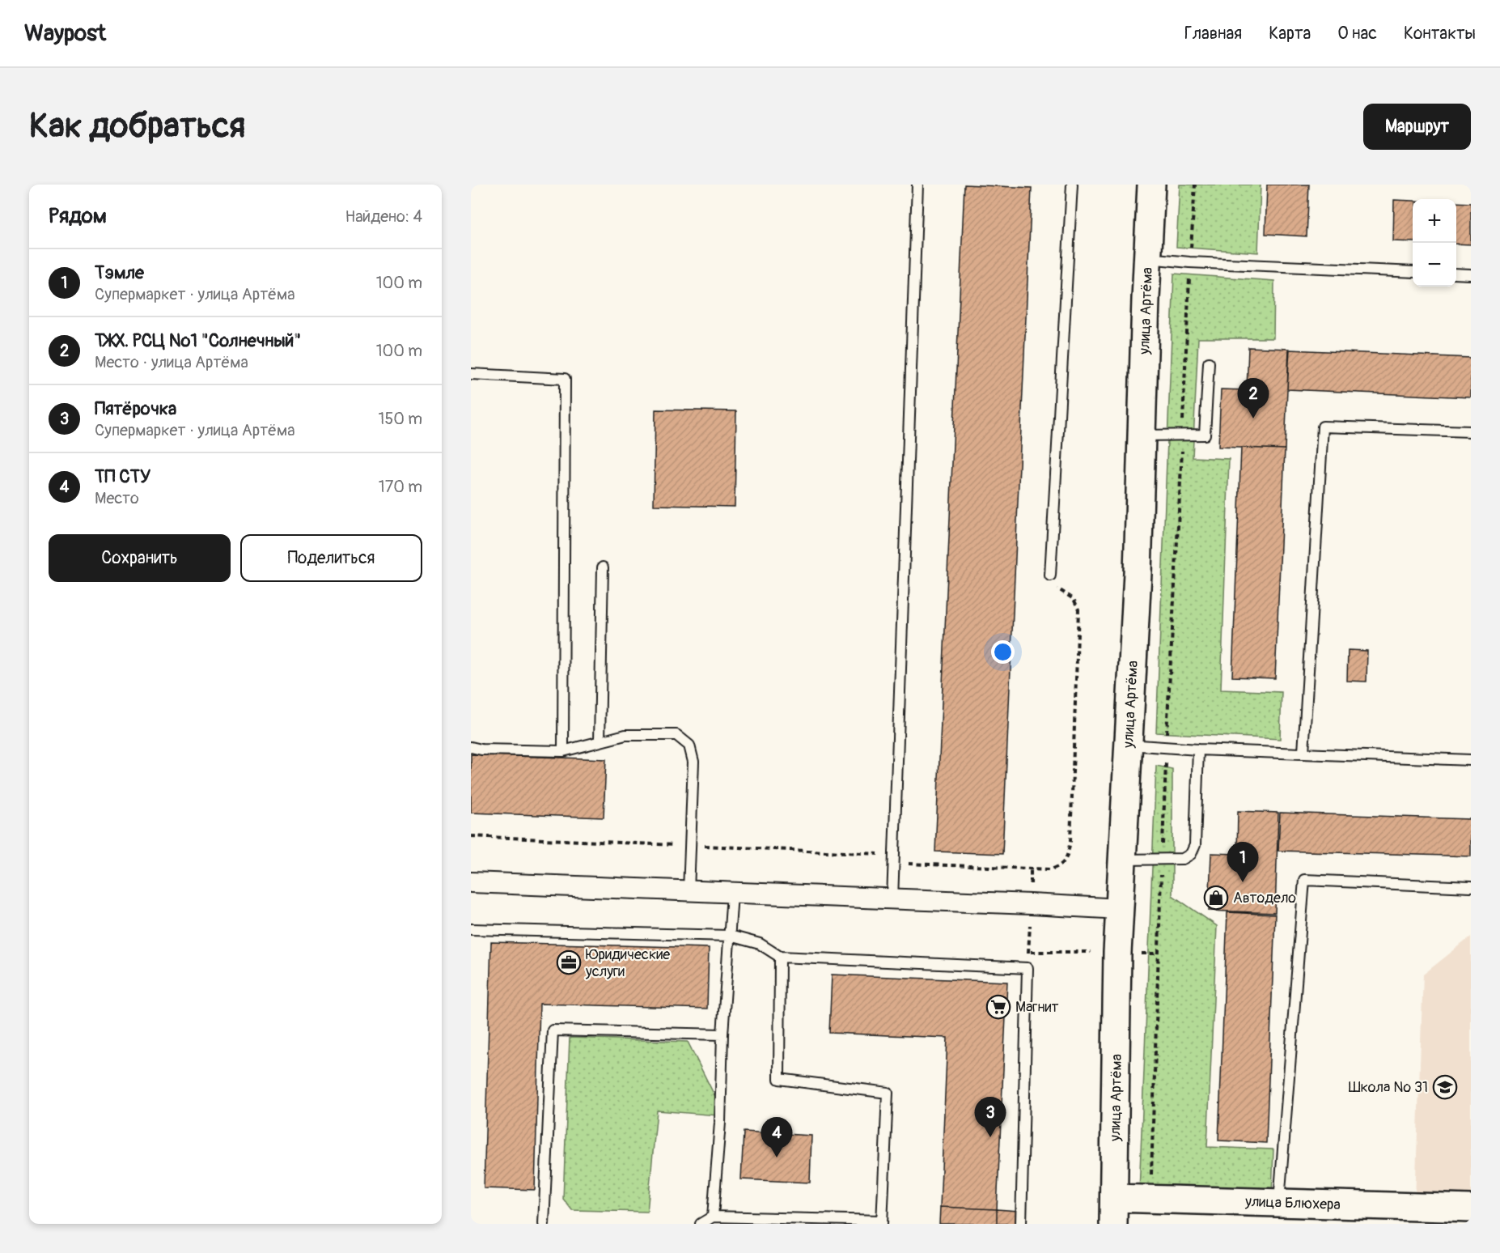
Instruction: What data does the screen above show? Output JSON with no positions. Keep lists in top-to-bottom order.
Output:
{
  "streets": {
    "main road": ["улица Артёма", "улица Блюхера"]
  },
  "crossings": [
    ["улица Артёма", "улица Блюхера"]
  ],
  "places": {
    "shop": ["Автодело"],
    "office": ["Юридические услуги"],
    "supermarket": ["Магнит"],
    "school or university": ["Школа № 31"]
  },
  "page": {
    "header": "Waypost",
    "nav": [
      "Главная",
      "Карта",
      "О нас",
      "Контакты"
    ],
    "buttons": [
      "Маршрут",
      ["Сохранить", "Поделиться"]
    ],
    "title": "Как добраться",
    "heading": ["Рядом", "Найдено: 4"],
    "map_buttons": ["+", "−"],
    "list": [
      {
        "mark": "1",
        "name": "Тэмле",
        "note": "Супермаркет · улица Артёма",
        "value": "100 m"
      },
      {
        "mark": "2",
        "name": "ТЖХ. РСЦ №1 \"Солнечный\"",
        "note": "Место · улица Артёма",
        "value": "100 m"
      },
      {
        "mark": "3",
        "name": "Пятёрочка",
        "note": "Супермаркет · улица Артёма",
        "value": "150 m"
      },
      {
        "mark": "4",
        "name": "ТП СТУ",
        "note": "Место",
        "value": "170 m"
      }
    ],
    "pins": [
      "2",
      "1",
      "3",
      "4"
    ]
  }
}
